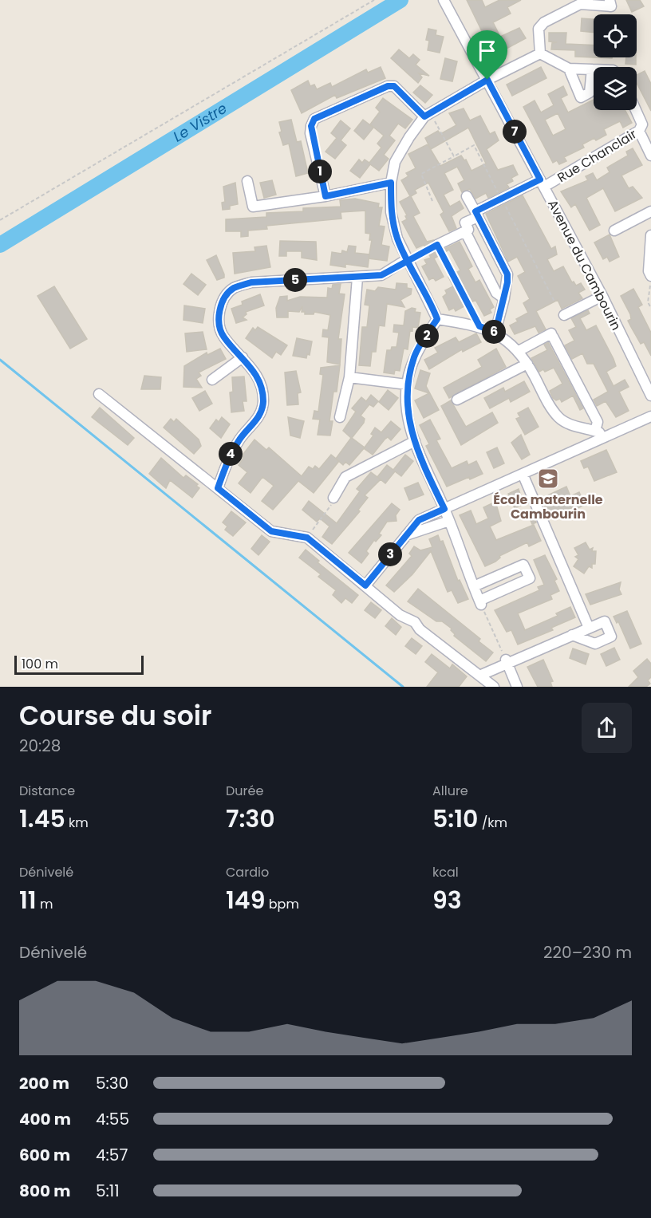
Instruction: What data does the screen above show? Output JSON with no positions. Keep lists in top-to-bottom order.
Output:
{
  "streets": {
    "street": ["Rue Chanclair", "Avenue du Cambourin"]
  },
  "crossings": [
    ["Rue Chanclair", "Avenue du Cambourin"]
  ],
  "water": ["Le Vistre"],
  "places": {
    "school or university": ["École maternelle Cambourin"]
  },
  "scale_bar": "100 m",
  "page": {
    "pins": [
      "7",
      "1",
      "5",
      "6",
      "2",
      "4",
      "3"
    ],
    "scale": "100 m",
    "heading": ["Course du soir", "20:28"],
    "stats": [
      ["Distance", "1.45 km"],
      ["Durée", "7:30"],
      ["Allure", "5:10 /km"],
      ["Dénivelé", "11 m"],
      ["Cardio", "149 bpm"],
      ["kcal", "93"]
    ],
    "chart": ["Dénivelé", "220–230 m"],
    "list": [
      {
        "name": "200 m",
        "note": "5:30"
      },
      {
        "name": "400 m",
        "note": "4:55"
      },
      {
        "name": "600 m",
        "note": "4:57"
      },
      {
        "name": "800 m",
        "note": "5:11"
      }
    ]
  }
}
